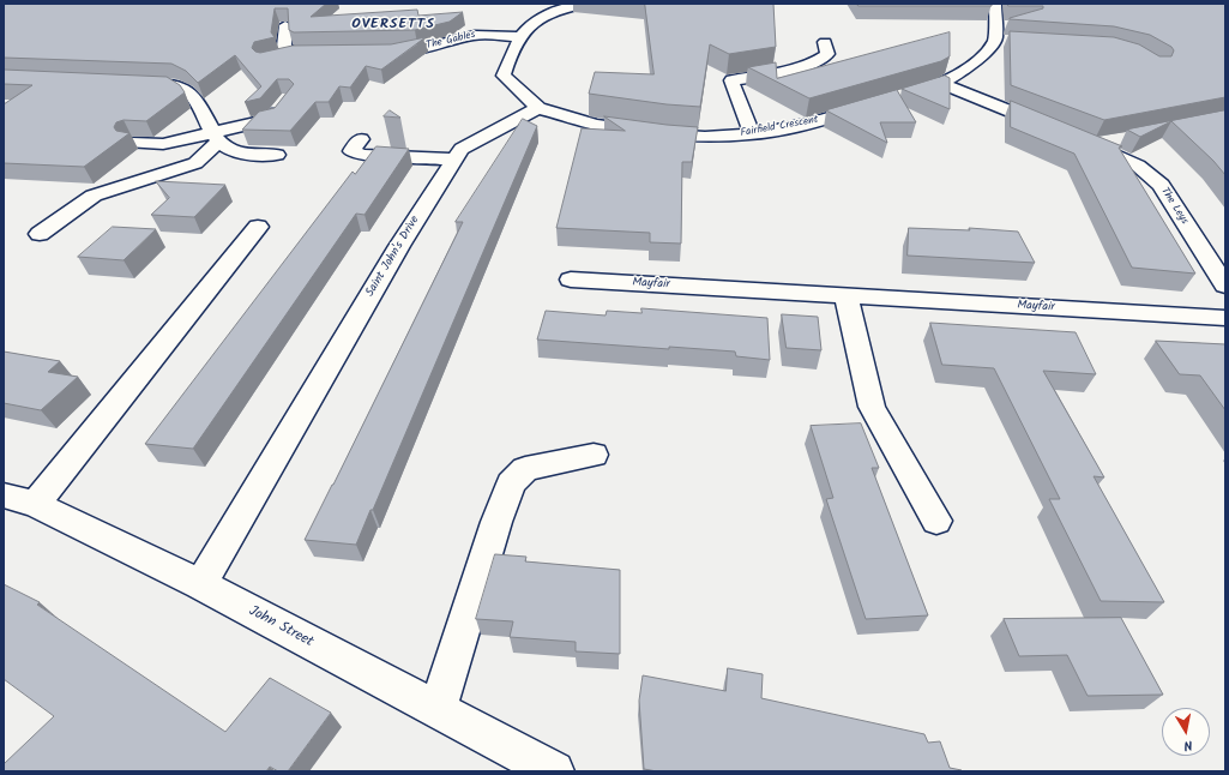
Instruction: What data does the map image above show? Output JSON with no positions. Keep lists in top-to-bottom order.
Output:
{
  "streets": {
    "street": [
      "The Gables",
      "Fairfield Crescent",
      "The Leys",
      "Saint John's Drive",
      "Mayfair",
      "John Street"
    ]
  },
  "crossings": [
    ["Fairfield Crescent", "Saint John's Drive"],
    ["Saint John's Drive", "John Street"]
  ],
  "districts": ["OVERSETTS"],
  "north": "bottom"
}
